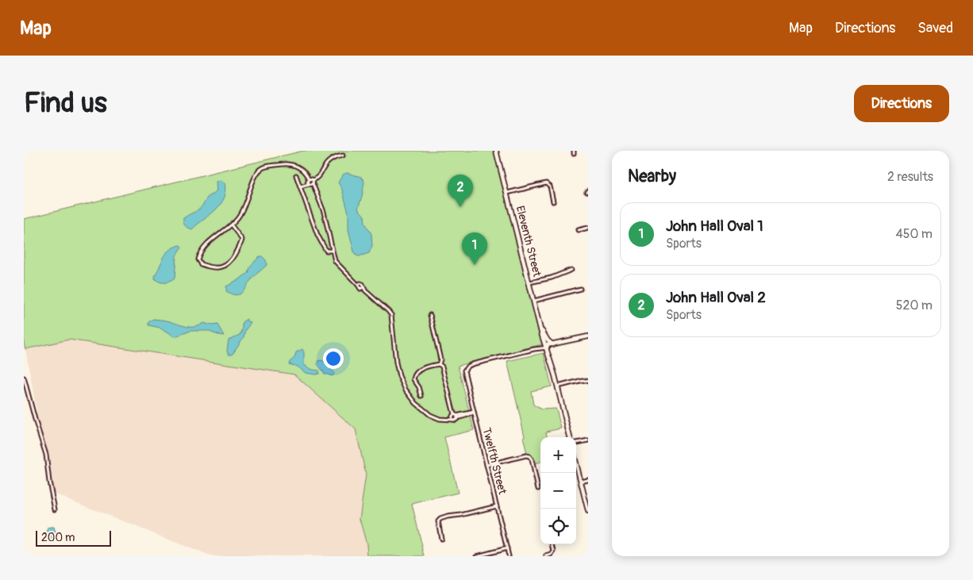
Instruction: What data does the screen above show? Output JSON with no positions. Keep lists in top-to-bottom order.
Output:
{
  "streets": {
    "main road": ["Eleventh Street"],
    "street": ["Twelfth Street"]
  },
  "crossings": [
    ["Eleventh Street", "Twelfth Street"]
  ],
  "scale_bar": "200 m",
  "page": {
    "header": "Map",
    "nav": ["Map", "Directions", "Saved"],
    "buttons": "Directions",
    "title": "Find us",
    "heading": ["Nearby", "2 results"],
    "pins": ["2", "1"],
    "list": [
      {
        "mark": "1",
        "name": "John Hall Oval 1",
        "note": "Sports",
        "value": "450 m"
      },
      {
        "mark": "2",
        "name": "John Hall Oval 2",
        "note": "Sports",
        "value": "520 m"
      }
    ],
    "map_buttons": ["+", "−"],
    "scale": "200 m"
  }
}
